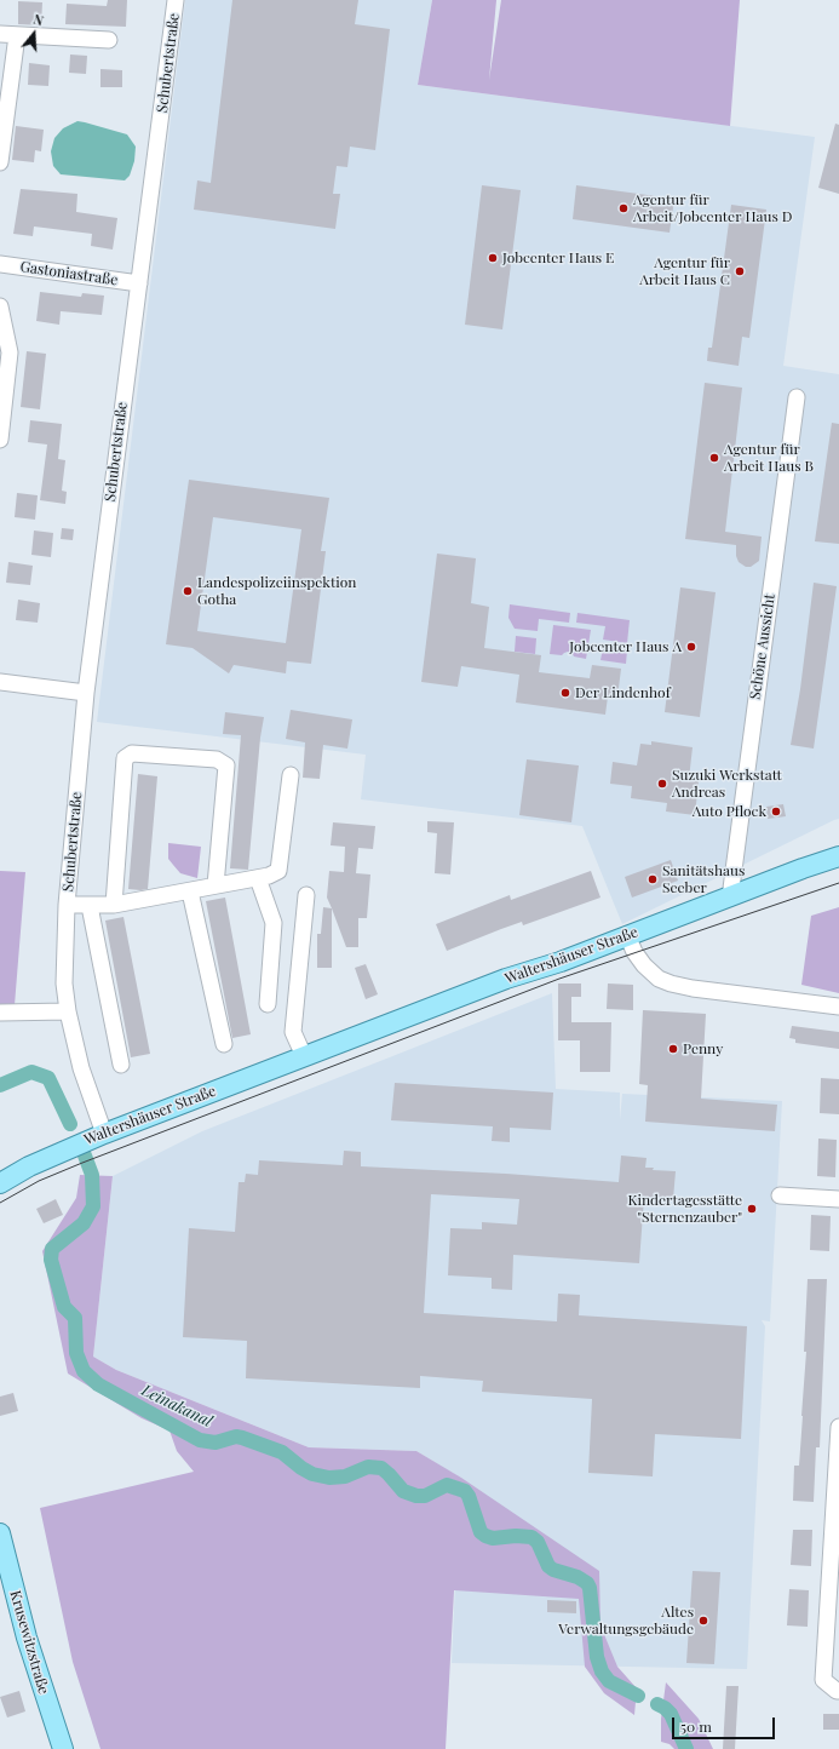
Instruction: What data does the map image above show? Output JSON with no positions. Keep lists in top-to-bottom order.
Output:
{
  "streets": {
    "main road": ["Waltershäuser Straße", "Krusewitzstraße"],
    "street": ["Schubertstraße", "Gastoniastraße", "Schöne Aussicht"]
  },
  "crossings": [
    ["Schubertstraße", "Gastoniastraße"],
    ["Schubertstraße", "Waltershäuser Straße"],
    ["Schöne Aussicht", "Waltershäuser Straße"]
  ],
  "water": ["Leinakanal"],
  "places": [
    "Agentur für Arbeit/Jobcenter Haus D",
    "Jobcenter Haus E",
    "Agentur für Arbeit Haus C",
    "Agentur für Arbeit Haus B",
    "Landespolizeiinspektion Gotha",
    "Jobcenter Haus A",
    "Der Lindenhof",
    "Suzuki Werkstatt Andreas",
    "Auto Pflock",
    "Sanitätshaus Seeber",
    "Penny",
    "Kindertagesstätte \"Sternenzauber\"",
    "Altes Verwaltungsgebäude"
  ],
  "scale_bar": "50 m",
  "north": "top"
}
